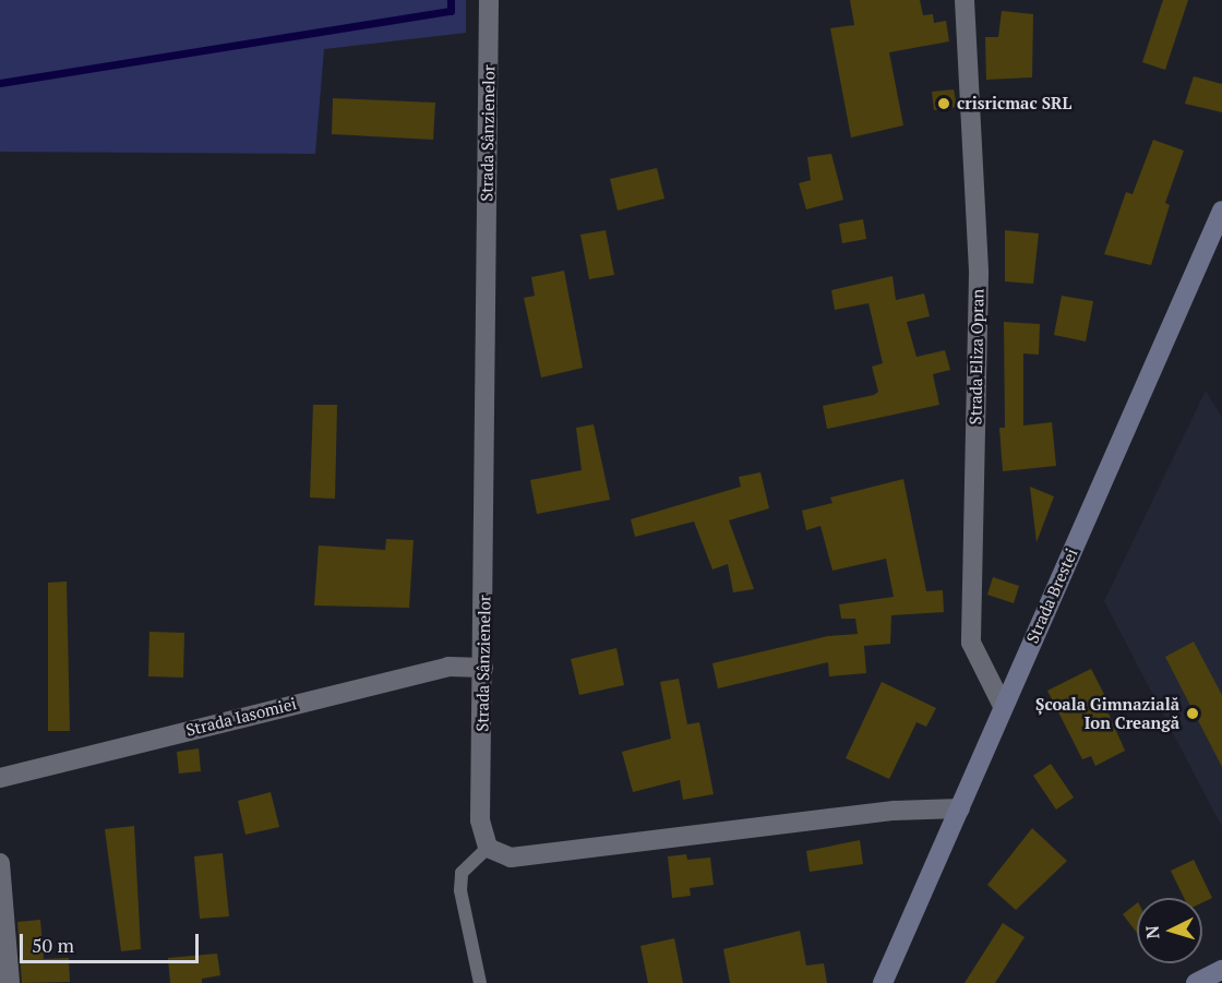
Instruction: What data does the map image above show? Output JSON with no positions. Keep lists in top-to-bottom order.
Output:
{
  "streets": {
    "main road": ["Strada Brestei"],
    "street": ["Strada Sânzienelor", "Strada Eliza Opran", "Strada Iasomiei"]
  },
  "crossings": [
    ["Strada Sânzienelor", "Strada Iasomiei"],
    ["Strada Eliza Opran", "Strada Brestei"]
  ],
  "places": ["crisricmac SRL", "Școala Gimnazială Ion Creangă"],
  "scale_bar": "50 m",
  "north": "left"
}
